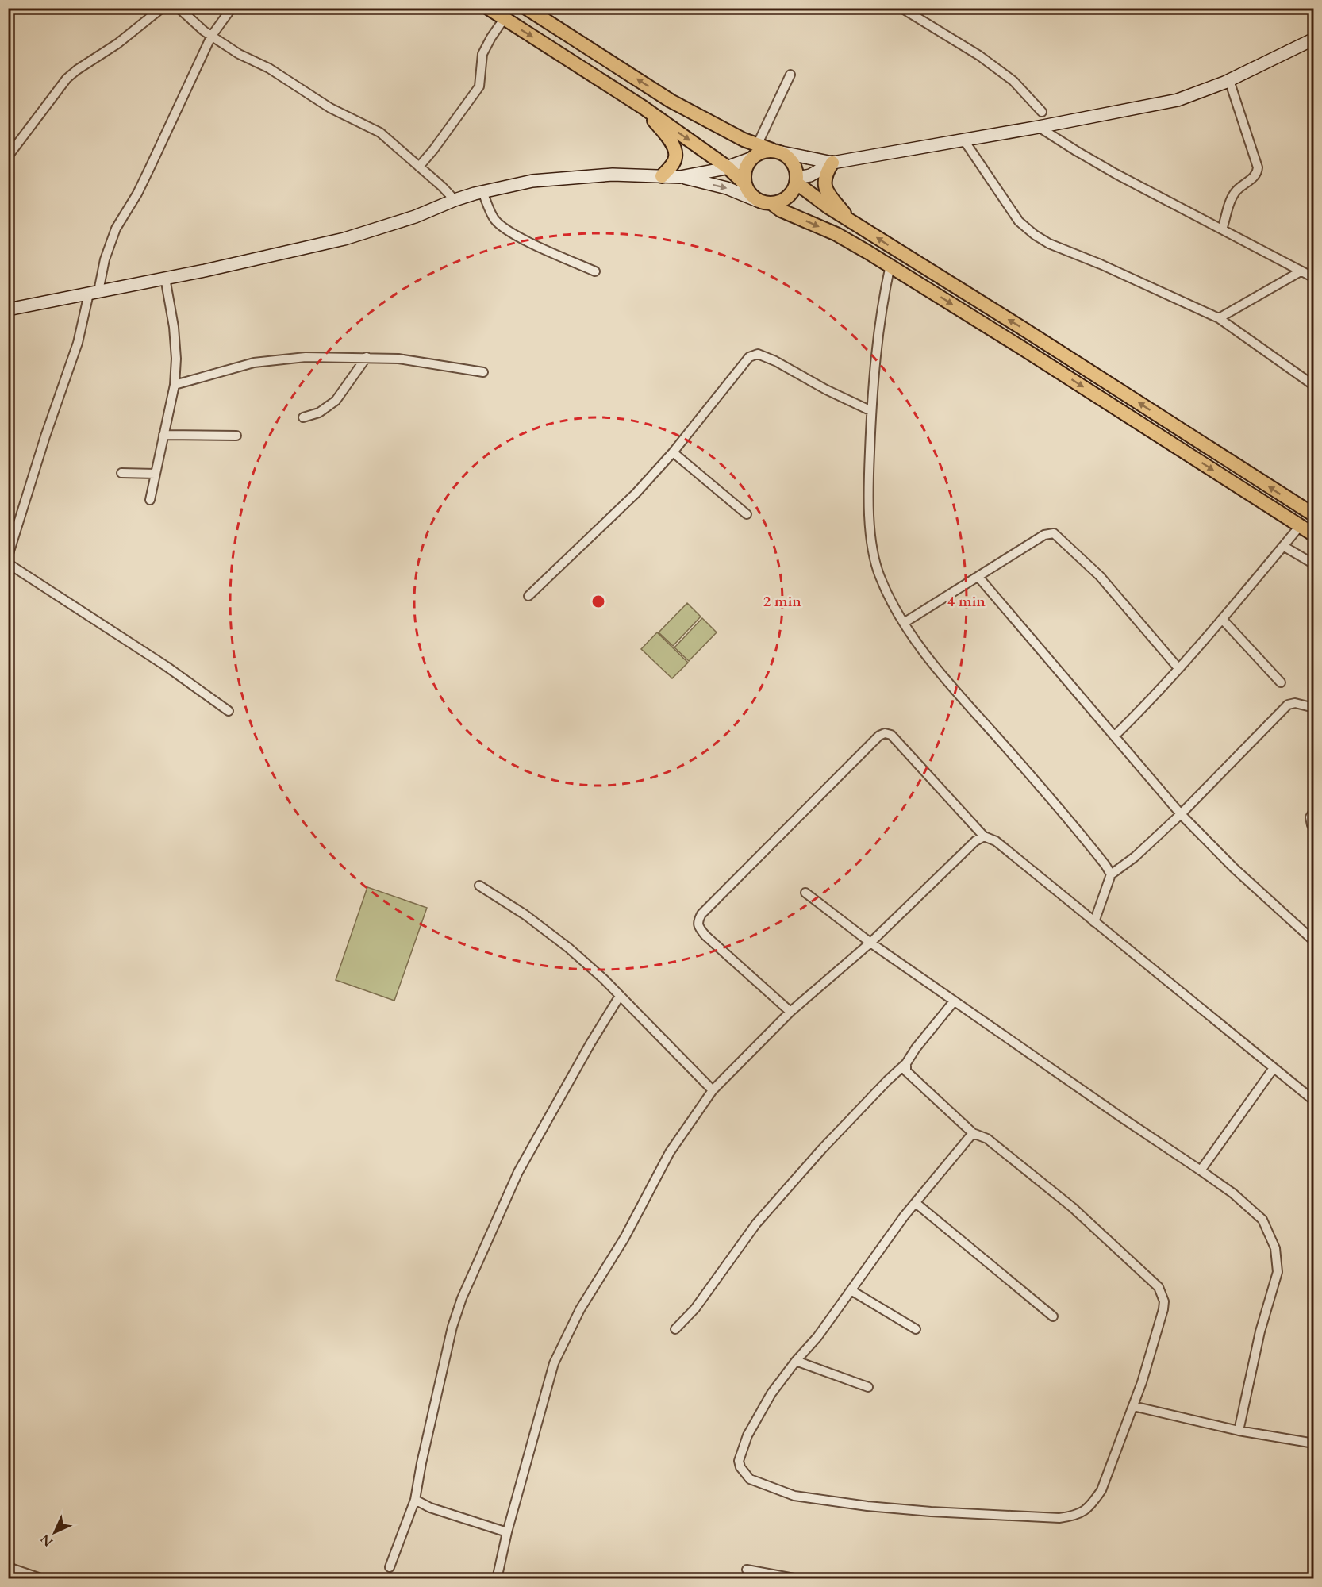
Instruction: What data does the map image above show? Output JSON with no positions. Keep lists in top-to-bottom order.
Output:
{
  "north": "bottom left",
  "rings": ["2 min", "4 min"]
}
